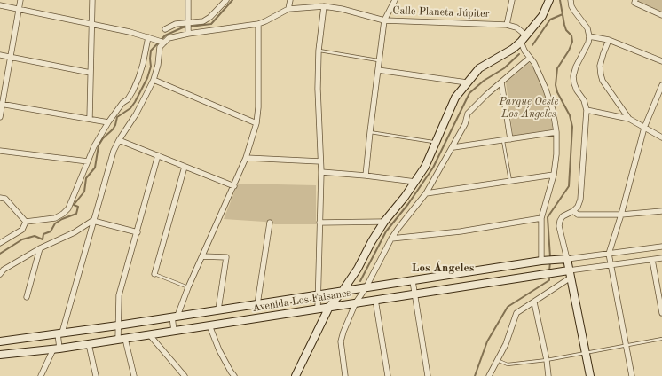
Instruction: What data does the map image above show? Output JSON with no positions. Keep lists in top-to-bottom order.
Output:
{
  "streets": {
    "street": ["Calle Planeta Júpiter", "Avenida Los Faisanes"]
  },
  "districts": ["Los Ángeles"],
  "parks": ["Parque Oeste Los Ángeles"]
}
